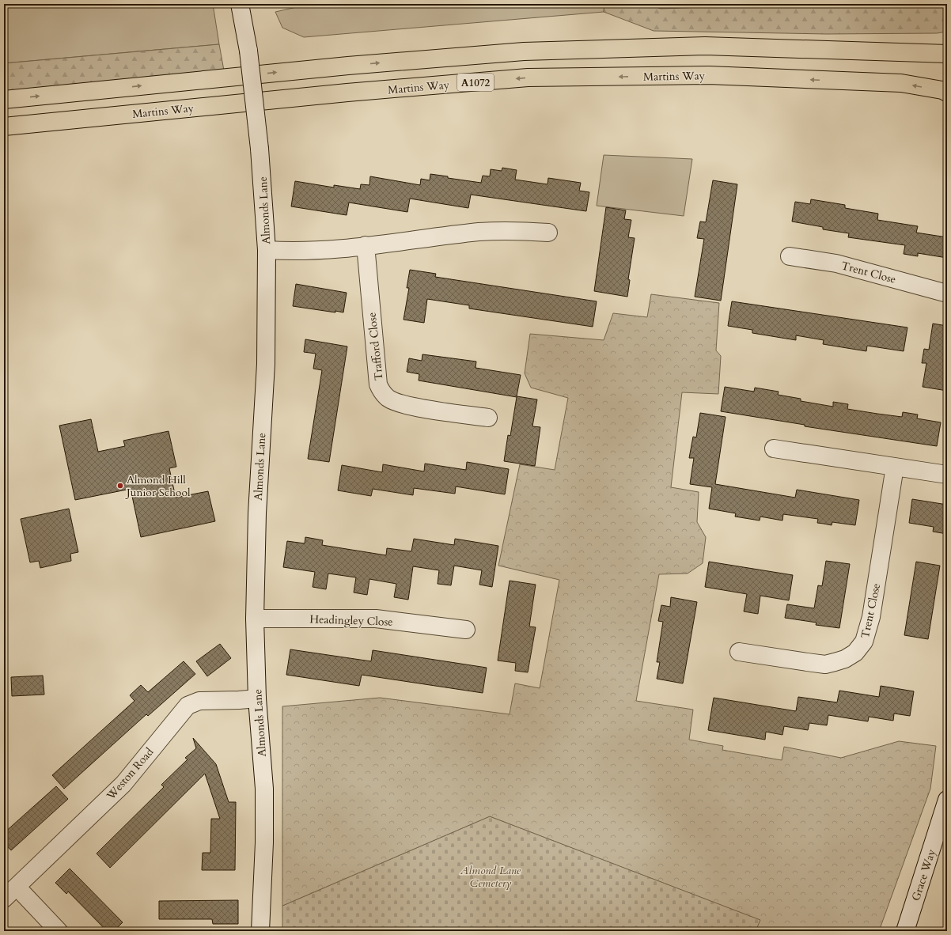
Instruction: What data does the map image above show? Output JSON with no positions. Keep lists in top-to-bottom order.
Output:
{
  "streets": {
    "main road": ["Martins Way", "A1072"],
    "street": [
      "Almonds Lane",
      "Trent Close",
      "Trafford Close",
      "Headingley Close",
      "Weston Road",
      "Grace Way"
    ]
  },
  "crossings": [
    ["Almonds Lane", "Headingley Close"],
    ["Almonds Lane", "Weston Road"]
  ],
  "parks": ["Almond Lane Cemetery"],
  "places": ["Almond Hill Junior School"]
}
